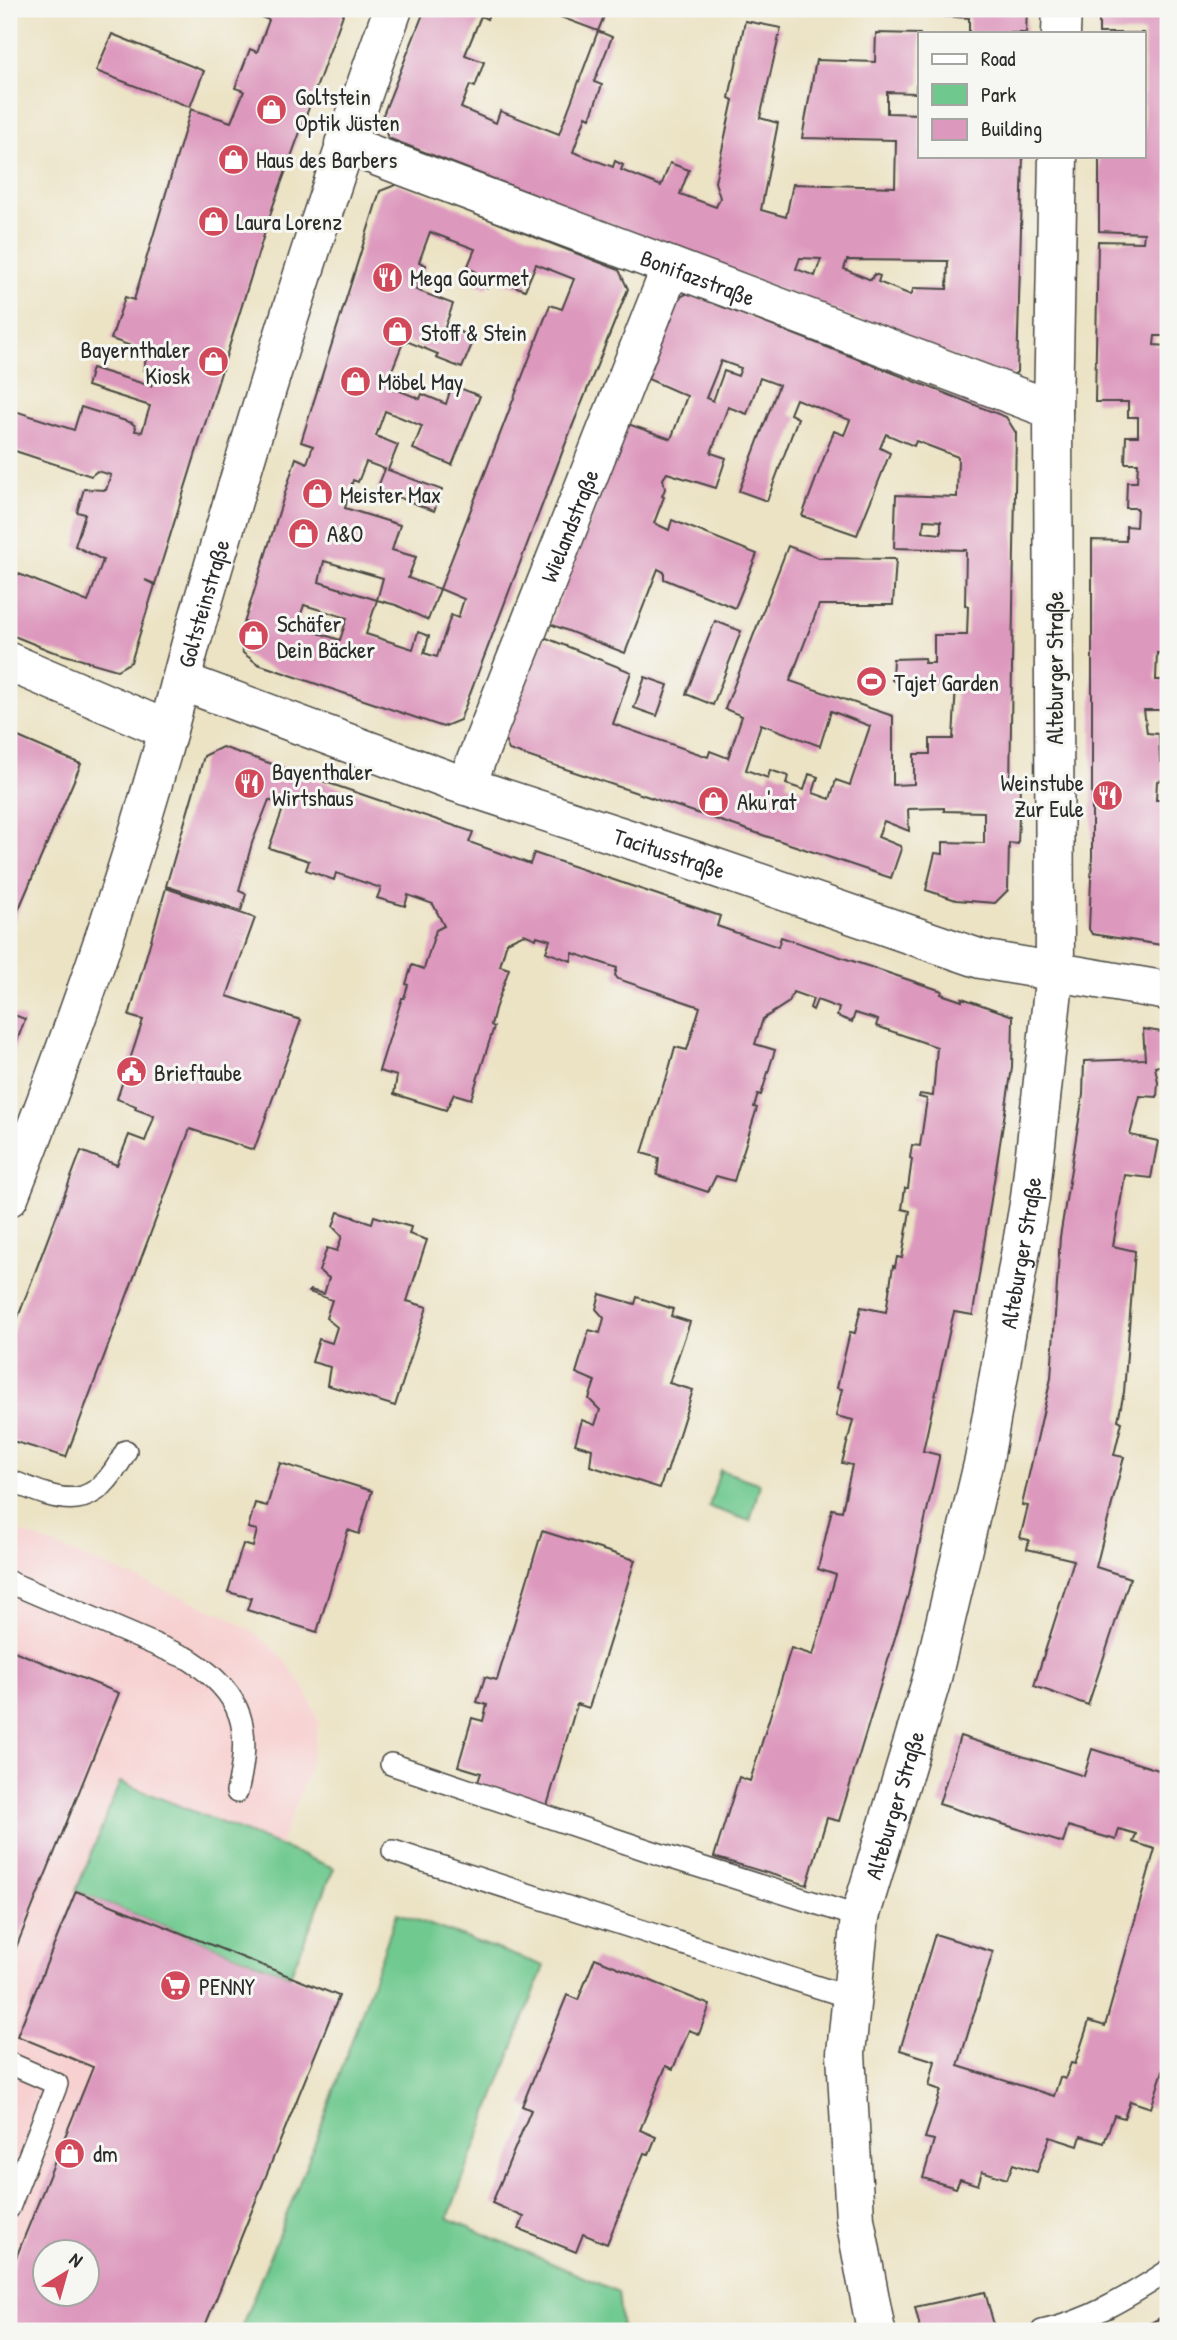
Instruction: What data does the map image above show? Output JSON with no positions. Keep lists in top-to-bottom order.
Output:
{
  "streets": {
    "street": [
      "Bonifazstraße",
      "Wielandstraße",
      "Goltsteinstraße",
      "Alteburger Straße",
      "Tacitusstraße"
    ]
  },
  "crossings": [
    ["Bonifazstraße", "Wielandstraße"],
    ["Bonifazstraße", "Goltsteinstraße"],
    ["Bonifazstraße", "Alteburger Straße"],
    ["Wielandstraße", "Tacitusstraße"],
    ["Goltsteinstraße", "Tacitusstraße"],
    ["Alteburger Straße", "Tacitusstraße"]
  ],
  "places": {
    "shop": [
      "Goltstein Optik Jüsten",
      "Haus des Barbers",
      "Laura Lorenz",
      "Stoff & Stein",
      "Bayernthaler Kiosk",
      "Möbel May",
      "Meister Max",
      "A&O",
      "Schäfer Dein Bäcker",
      "Aku'rat",
      "dm"
    ],
    "restaurant": ["Mega Gourmet", "Bayenthaler Wirtshaus", "Weinstube Zur Eule"],
    "sports": ["Tajet Garden"],
    "public building": ["Brieftaube"],
    "supermarket": ["PENNY"]
  },
  "legend": ["Road", "Park", "Building"],
  "north": "top right"
}
